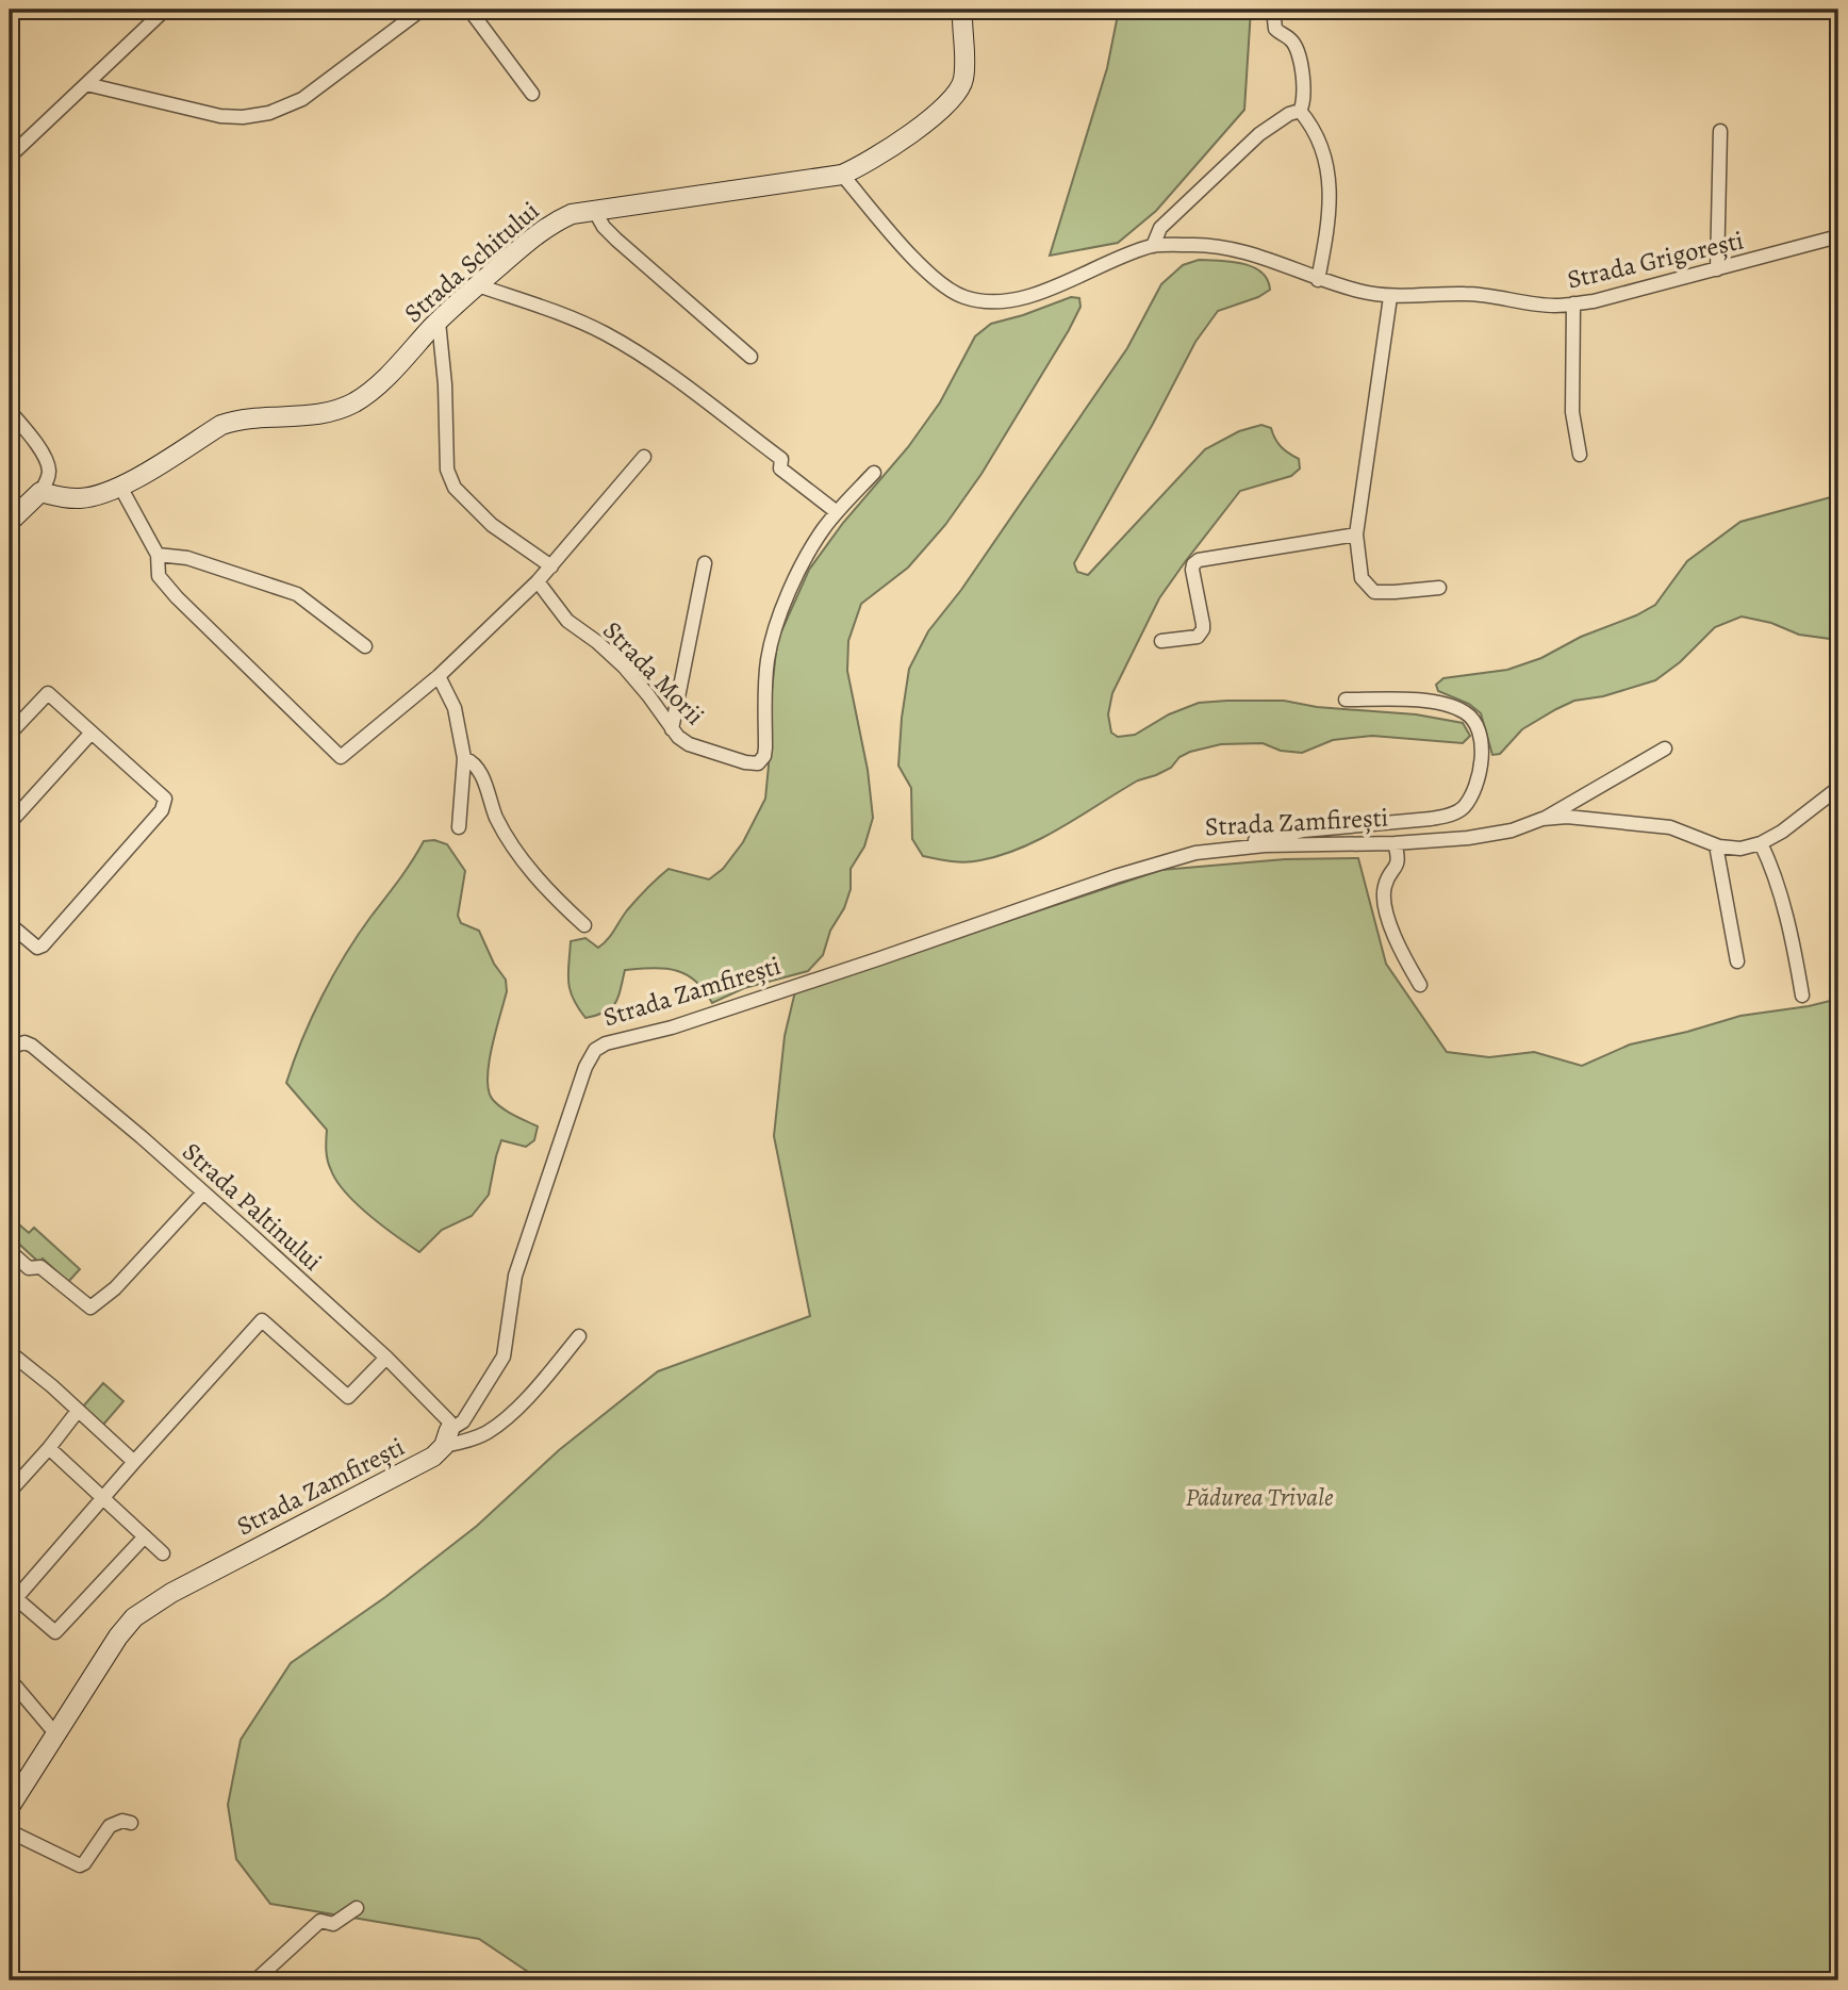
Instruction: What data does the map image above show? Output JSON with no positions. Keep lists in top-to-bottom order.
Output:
{
  "streets": {
    "main road": ["Strada Schitului", "Strada Zamfirești"],
    "street": ["Strada Grigorești", "Strada Morii", "Strada Paltinului"]
  },
  "crossings": [
    ["Strada Grigorești", "Strada Schitului"],
    ["Strada Zamfirești", "Strada Paltinului"]
  ],
  "parks": ["Pădurea Trivale"]
}
